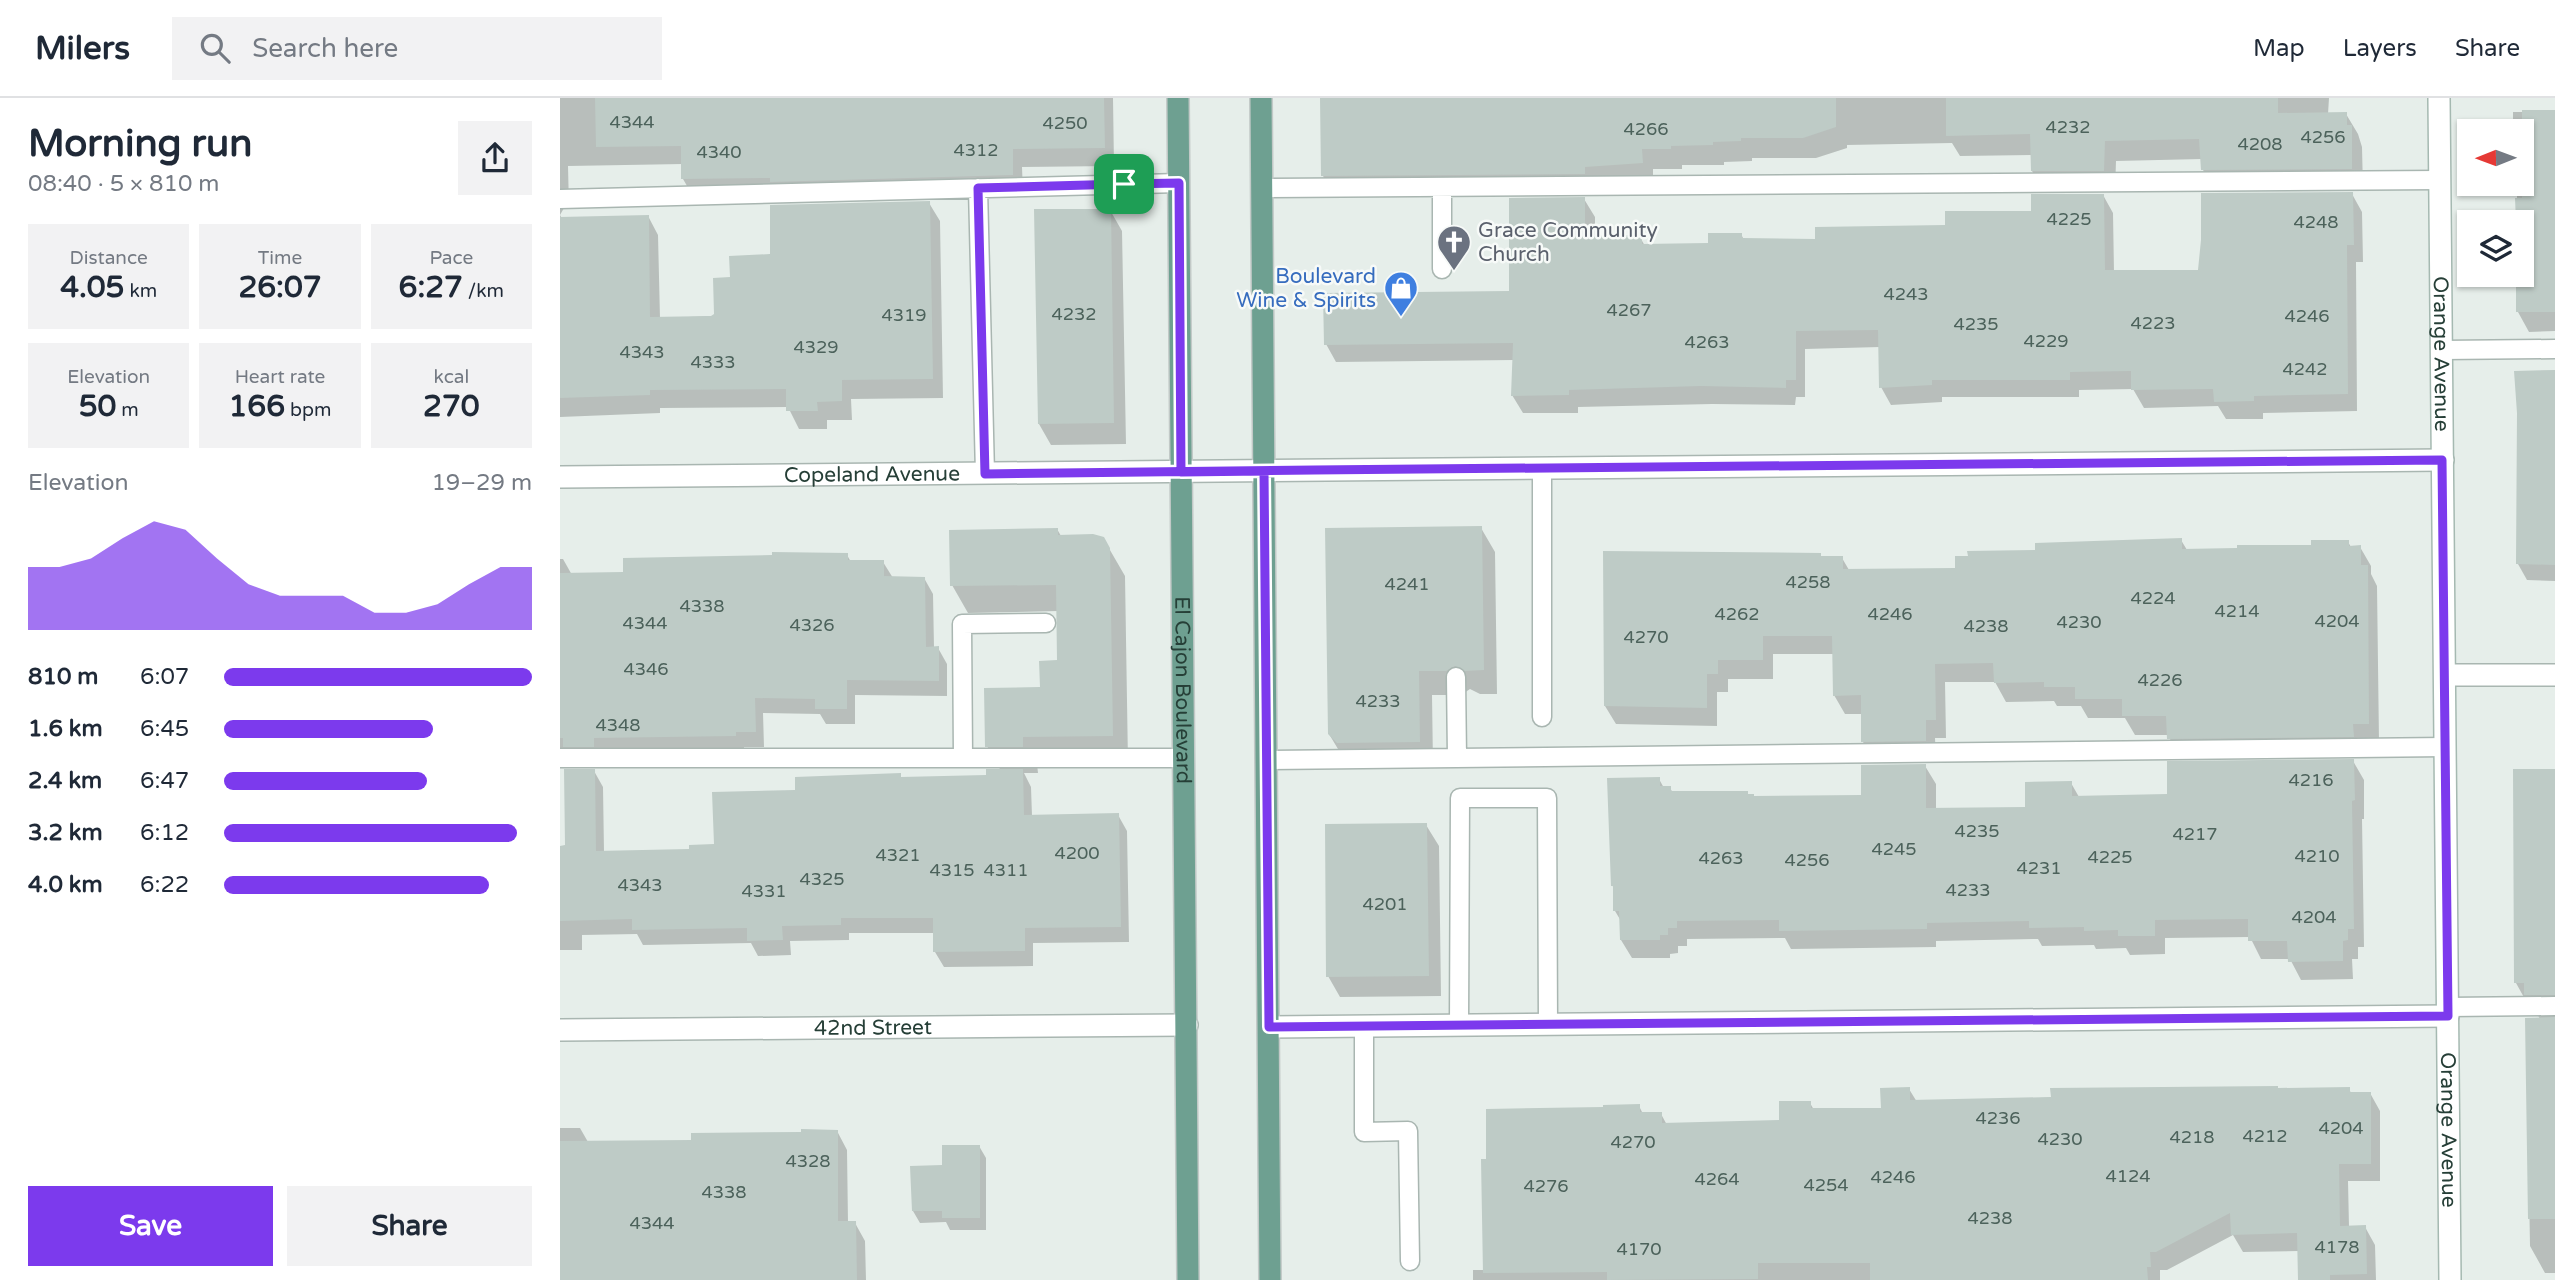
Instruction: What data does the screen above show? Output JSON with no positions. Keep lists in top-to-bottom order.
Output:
{
  "streets": {
    "main road": ["El Cajon Boulevard"],
    "street": ["Orange Avenue", "Copeland Avenue", "42nd Street"]
  },
  "crossings": [
    ["Orange Avenue", "Copeland Avenue"],
    ["Copeland Avenue", "El Cajon Boulevard"],
    ["El Cajon Boulevard", "42nd Street"]
  ],
  "places": {
    "church": ["Grace Community Church"],
    "shop": ["Boulevard Wine & Spirits"]
  },
  "house_numbers": [
    "4344",
    "4250",
    "4232",
    "4266",
    "4256",
    "4208",
    "4312",
    "4340",
    "4225",
    "4248",
    "4243",
    "4267",
    "4232",
    "4319",
    "4246",
    "4223",
    "4235",
    "4229",
    "4263",
    "4329",
    "4343",
    "4333",
    "4242",
    "4258",
    "4241",
    "4224",
    "4338",
    "4214",
    "4262",
    "4246",
    "4204",
    "4230",
    "4344",
    "4326",
    "4238",
    "4270",
    "4346",
    "4226",
    "4233",
    "4348",
    "4216",
    "4235",
    "4217",
    "4245",
    "4200",
    "4321",
    "4210",
    "4225",
    "4263",
    "4256",
    "4231",
    "4315",
    "4311",
    "4325",
    "4343",
    "4233",
    "4331",
    "4201",
    "4204",
    "4236",
    "4204",
    "4212",
    "4218",
    "4230",
    "4270",
    "4328",
    "4124",
    "4246",
    "4264",
    "4254",
    "4276",
    "4338",
    "4238",
    "4344",
    "4178",
    "4170"
  ],
  "north": "left",
  "page": {
    "header": "Milers",
    "search": "Search here",
    "nav": ["Map", "Layers", "Share"],
    "heading": ["Morning run", "08:40 · 5 × 810 m"],
    "stats": [
      ["Distance", "4.05 km"],
      ["Time", "26:07"],
      ["Pace", "6:27 /km"],
      ["Elevation", "50 m"],
      ["Heart rate", "166 bpm"],
      ["kcal", "270"]
    ],
    "chart": ["Elevation", "19–29 m"],
    "list": [
      {
        "name": "810 m",
        "note": "6:07"
      },
      {
        "name": "1.6 km",
        "note": "6:45"
      },
      {
        "name": "2.4 km",
        "note": "6:47"
      },
      {
        "name": "3.2 km",
        "note": "6:12"
      },
      {
        "name": "4.0 km",
        "note": "6:22"
      }
    ],
    "buttons": ["Save", "Share"]
  }
}
